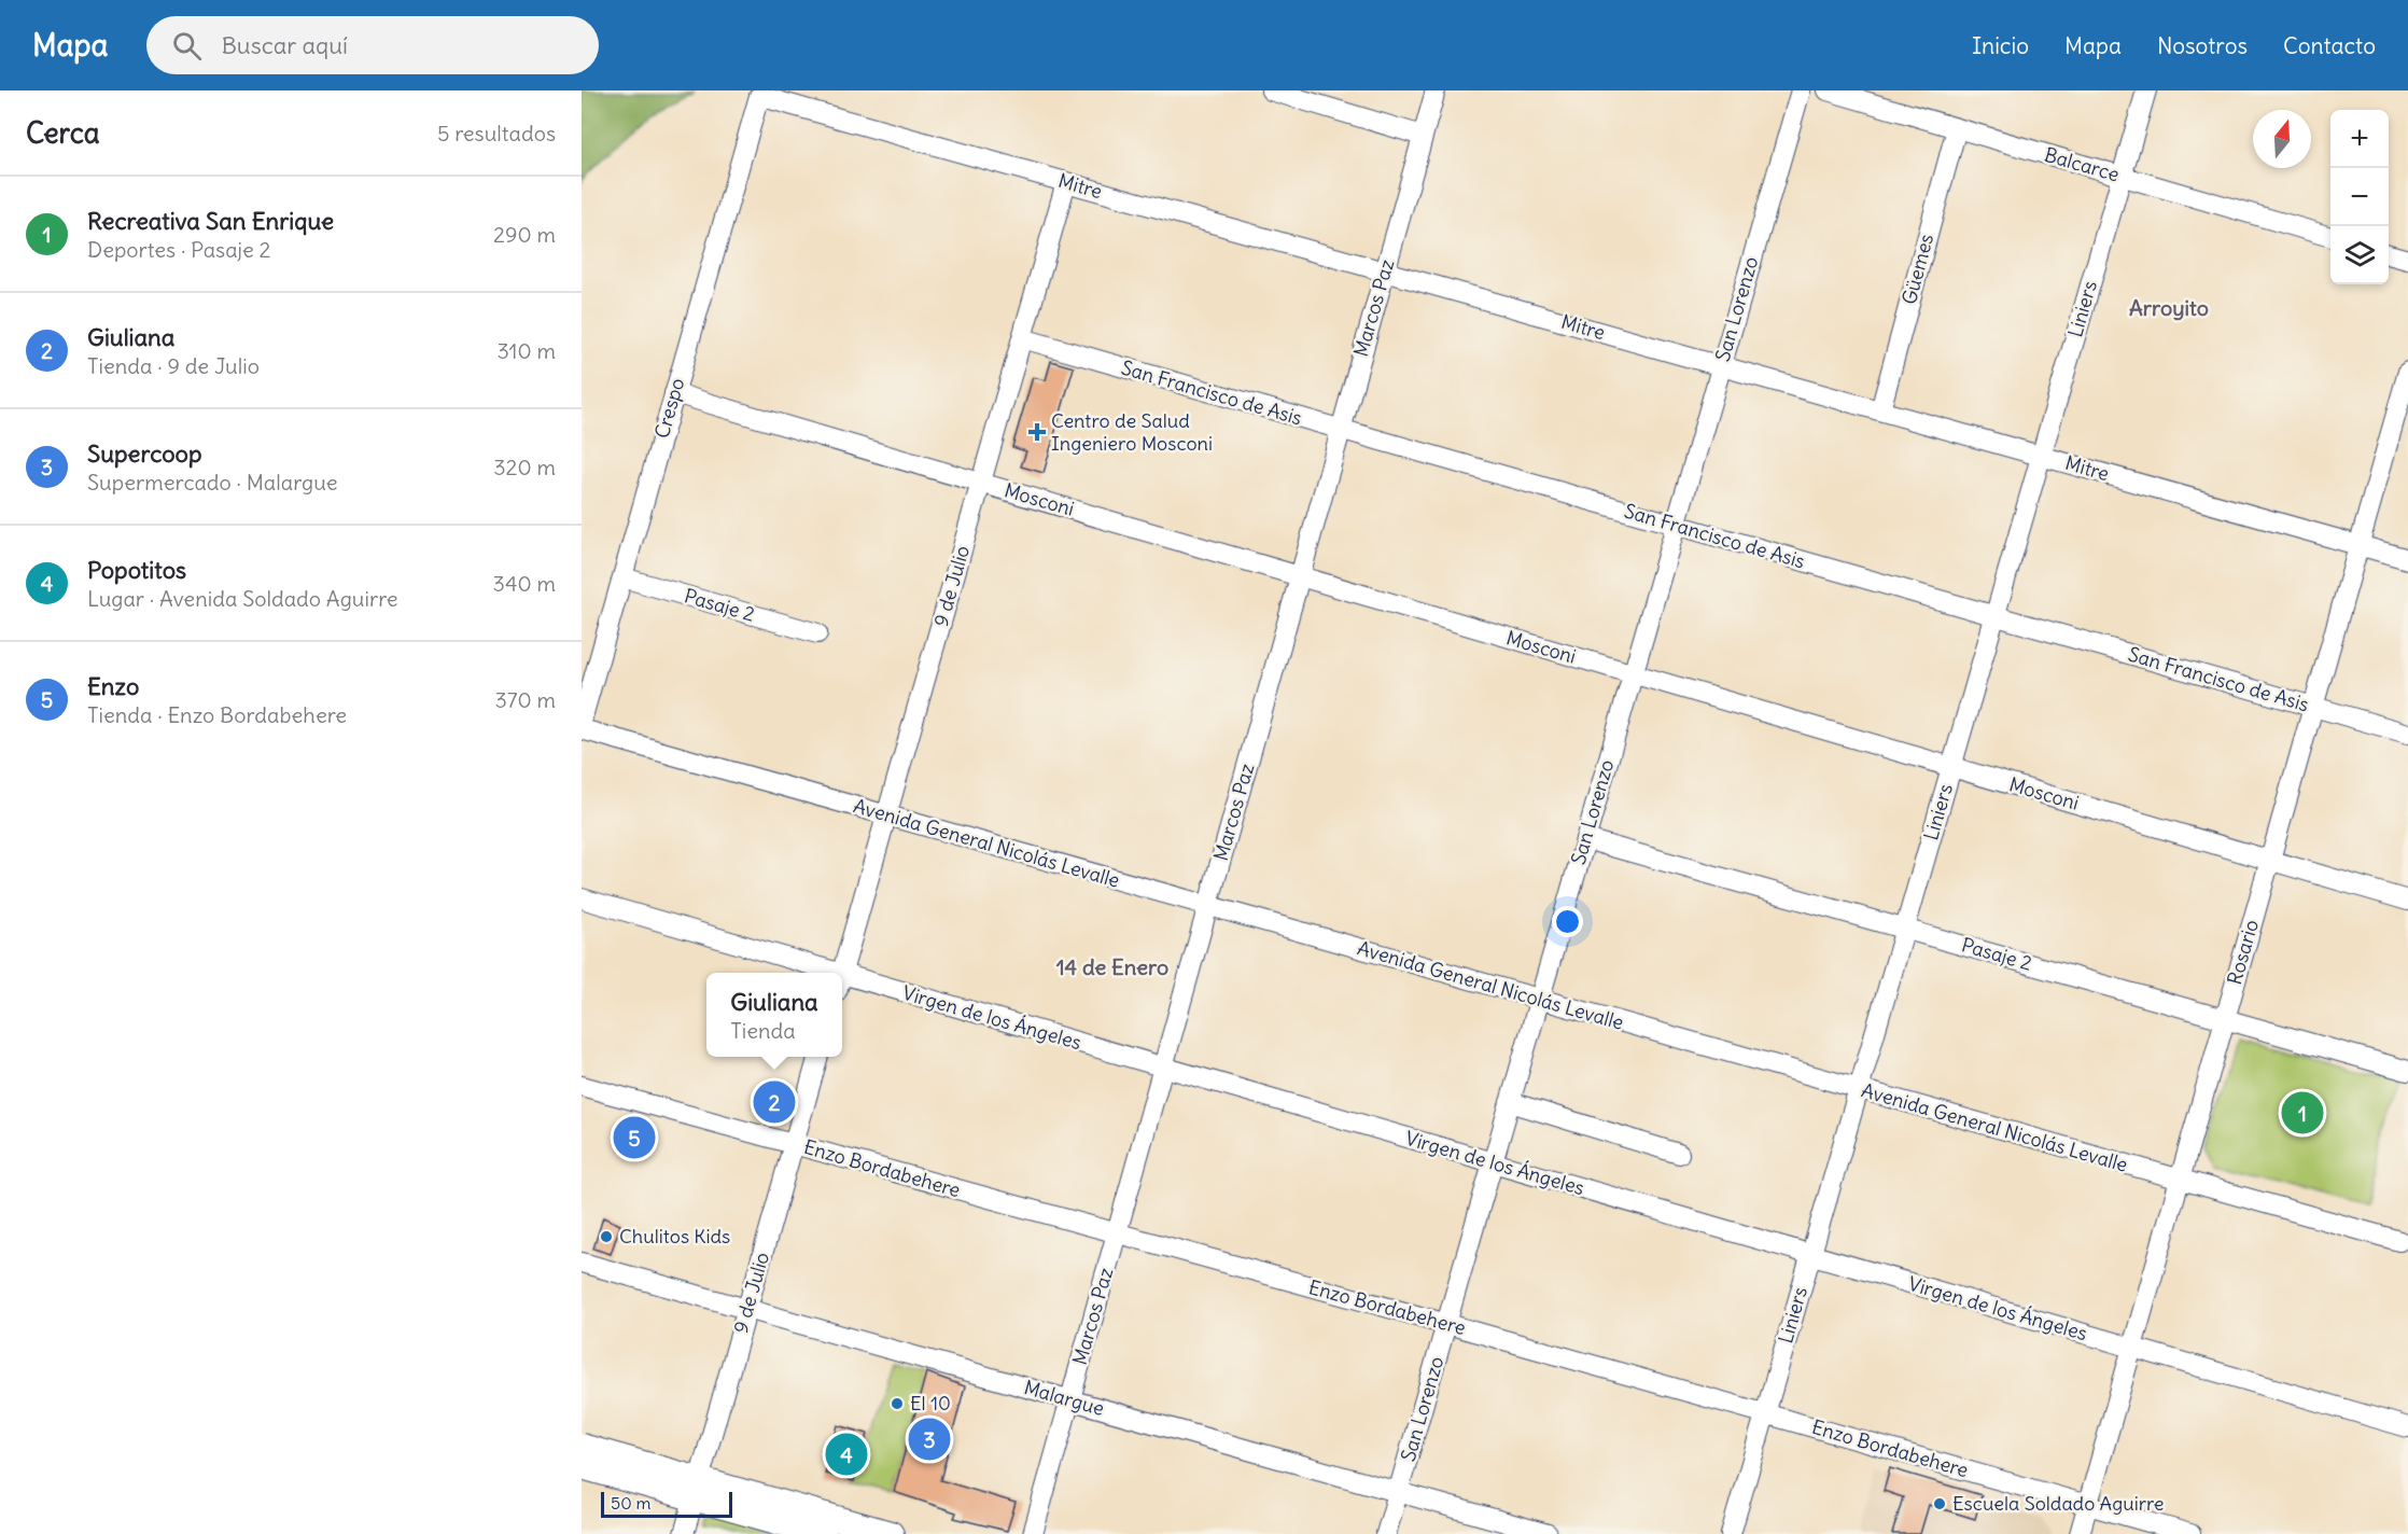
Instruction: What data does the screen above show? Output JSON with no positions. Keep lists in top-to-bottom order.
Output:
{
  "streets": {
    "street": [
      "Balcarce",
      "Mitre",
      "Güemes",
      "Marcos Paz",
      "San Lorenzo",
      "Liniers",
      "San Francisco de Asis",
      "Crespo",
      "Mosconi",
      "9 de Julio",
      "Pasaje 2",
      "Avenida General Nicolás Levalle",
      "Rosario",
      "Virgen de los Ángeles",
      "Enzo Bordabehere",
      "Malargue"
    ]
  },
  "crossings": [
    ["Balcarce", "Güemes"],
    ["Balcarce", "Liniers"],
    ["Mitre", "Güemes"],
    ["Mitre", "Marcos Paz"],
    ["Mitre", "San Lorenzo"],
    ["Mitre", "Liniers"],
    ["Mitre", "Crespo"],
    ["Mitre", "9 de Julio"],
    ["Mitre", "Rosario"],
    ["Marcos Paz", "San Francisco de Asis"],
    ["Marcos Paz", "Mosconi"],
    ["Marcos Paz", "Avenida General Nicolás Levalle"],
    ["Marcos Paz", "Virgen de los Ángeles"],
    ["Marcos Paz", "Enzo Bordabehere"],
    ["Marcos Paz", "Malargue"],
    ["San Lorenzo", "San Francisco de Asis"],
    ["San Lorenzo", "Mosconi"],
    ["San Lorenzo", "Pasaje 2"],
    ["San Lorenzo", "Avenida General Nicolás Levalle"],
    ["San Lorenzo", "Virgen de los Ángeles"],
    ["San Lorenzo", "Enzo Bordabehere"],
    ["San Lorenzo", "Malargue"],
    ["Liniers", "San Francisco de Asis"],
    ["Liniers", "Mosconi"],
    ["Liniers", "Pasaje 2"],
    ["Liniers", "Avenida General Nicolás Levalle"],
    ["Liniers", "Virgen de los Ángeles"],
    ["Liniers", "Enzo Bordabehere"],
    ["San Francisco de Asis", "9 de Julio"],
    ["San Francisco de Asis", "Rosario"],
    ["Crespo", "Mosconi"],
    ["Crespo", "Pasaje 2"],
    ["Mosconi", "9 de Julio"],
    ["Mosconi", "Rosario"],
    ["9 de Julio", "Avenida General Nicolás Levalle"],
    ["9 de Julio", "Enzo Bordabehere"],
    ["9 de Julio", "Malargue"],
    ["Pasaje 2", "Rosario"],
    ["Avenida General Nicolás Levalle", "Rosario"],
    ["Rosario", "Virgen de los Ángeles"],
    ["Rosario", "Enzo Bordabehere"]
  ],
  "districts": ["Arroyito", "14 de Enero"],
  "places": {
    "health": ["Centro de Salud Ingeniero Mosconi"],
    "other": ["Chulitos Kids", "El 10", "Escuela Soldado Aguirre"]
  },
  "scale_bar": "50 m",
  "north": "top",
  "page": {
    "header": "Mapa",
    "search": "Buscar aquí",
    "nav": [
      "Inicio",
      "Mapa",
      "Nosotros",
      "Contacto"
    ],
    "heading": ["Cerca", "5 resultados"],
    "map_buttons": ["+", "−"],
    "list": [
      {
        "mark": "1",
        "name": "Recreativa San Enrique",
        "note": "Deportes · Pasaje 2",
        "value": "290 m"
      },
      {
        "mark": "2",
        "name": "Giuliana",
        "note": "Tienda · 9 de Julio",
        "value": "310 m"
      },
      {
        "mark": "3",
        "name": "Supercoop",
        "note": "Supermercado · Malargue",
        "value": "320 m"
      },
      {
        "mark": "4",
        "name": "Popotitos",
        "note": "Lugar · Avenida Soldado Aguirre",
        "value": "340 m"
      },
      {
        "mark": "5",
        "name": "Enzo",
        "note": "Tienda · Enzo Bordabehere",
        "value": "370 m"
      }
    ],
    "popup": ["Giuliana", "Tienda"],
    "pins": [
      "2",
      "1",
      "5",
      "3",
      "4"
    ],
    "scale": "50 m"
  }
}
